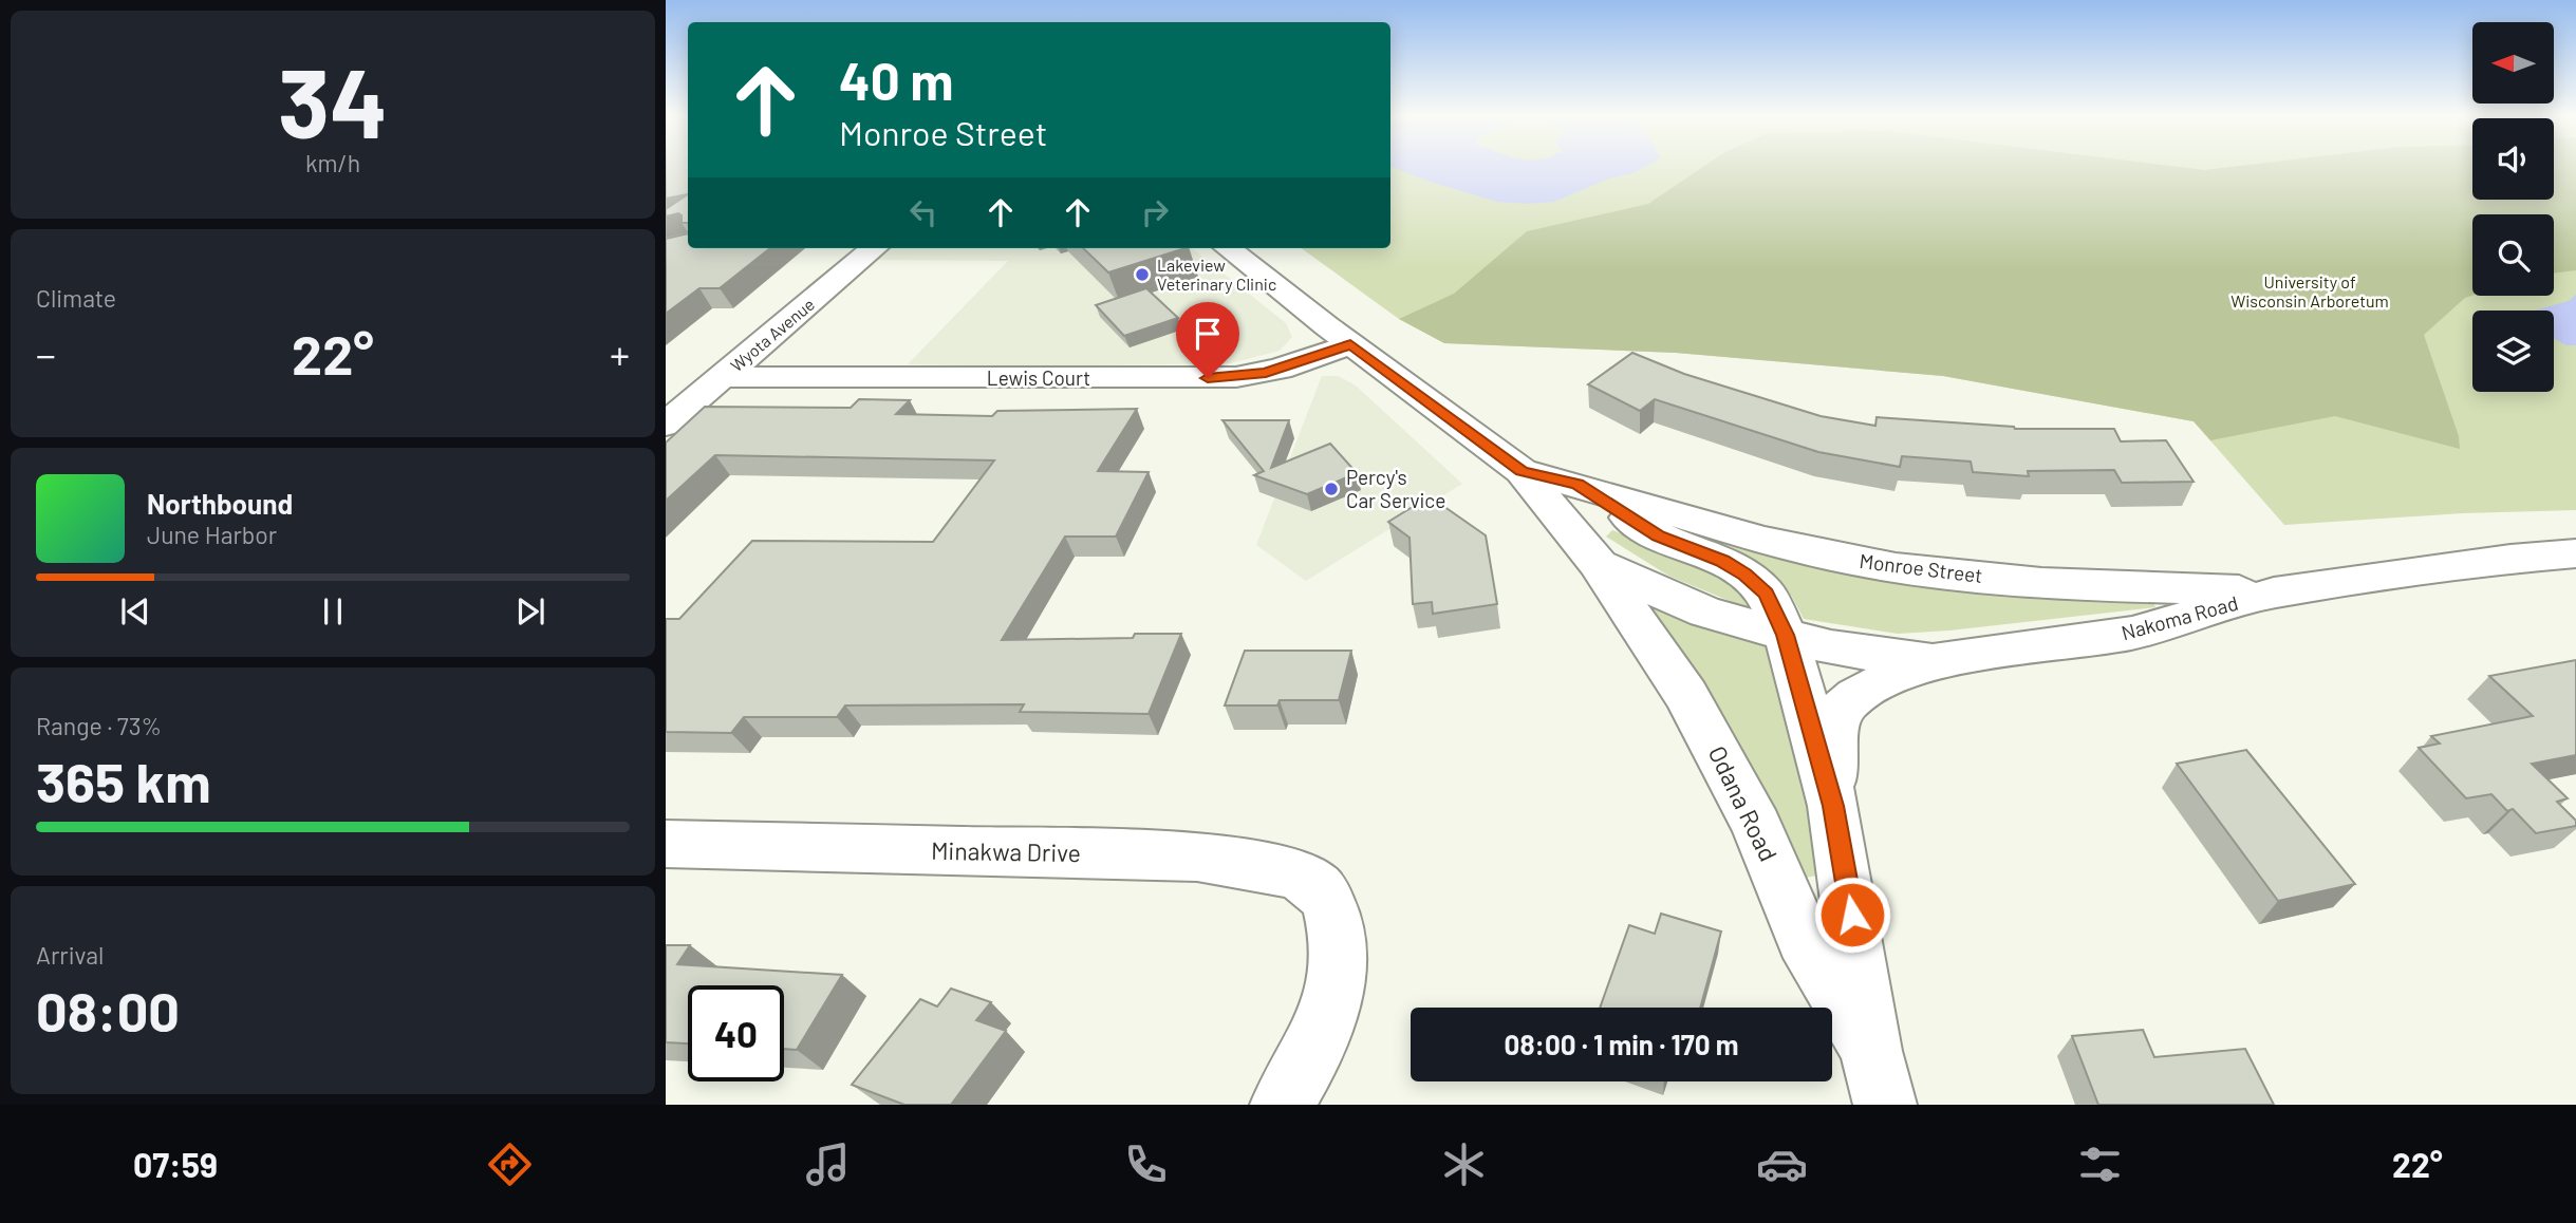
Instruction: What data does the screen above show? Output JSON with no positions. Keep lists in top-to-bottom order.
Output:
{
  "streets": {
    "street": [
      "Wyota Avenue",
      "Lewis Court",
      "Monroe Street",
      "Nakoma Road",
      "Odana Road",
      "Minakwa Drive"
    ]
  },
  "crossings": [
    ["Wyota Avenue", "Lewis Court"],
    ["Lewis Court", "Monroe Street"],
    ["Monroe Street", "Nakoma Road"],
    ["Monroe Street", "Odana Road"],
    ["Nakoma Road", "Odana Road"]
  ],
  "parks": ["University of Wisconsin Arboretum"],
  "places": ["Lakeview Veterinary Clinic", "Percy's Car Service"],
  "north": "left",
  "page": {
    "tile": [
      ["34", "km/h"],
      "Climate",
      ["Range · 73%", "365 km"],
      ["Arrival", "08:00"]
    ],
    "turn": ["40 m", "Monroe Street"],
    "heat": ["−", "22°", "+"],
    "song": ["Northbound", "June Harbor"],
    "limit": "40",
    "trip": "08:00 · 1 min · 170 m",
    "tabs": ["07:59", "22°"]
  }
}
